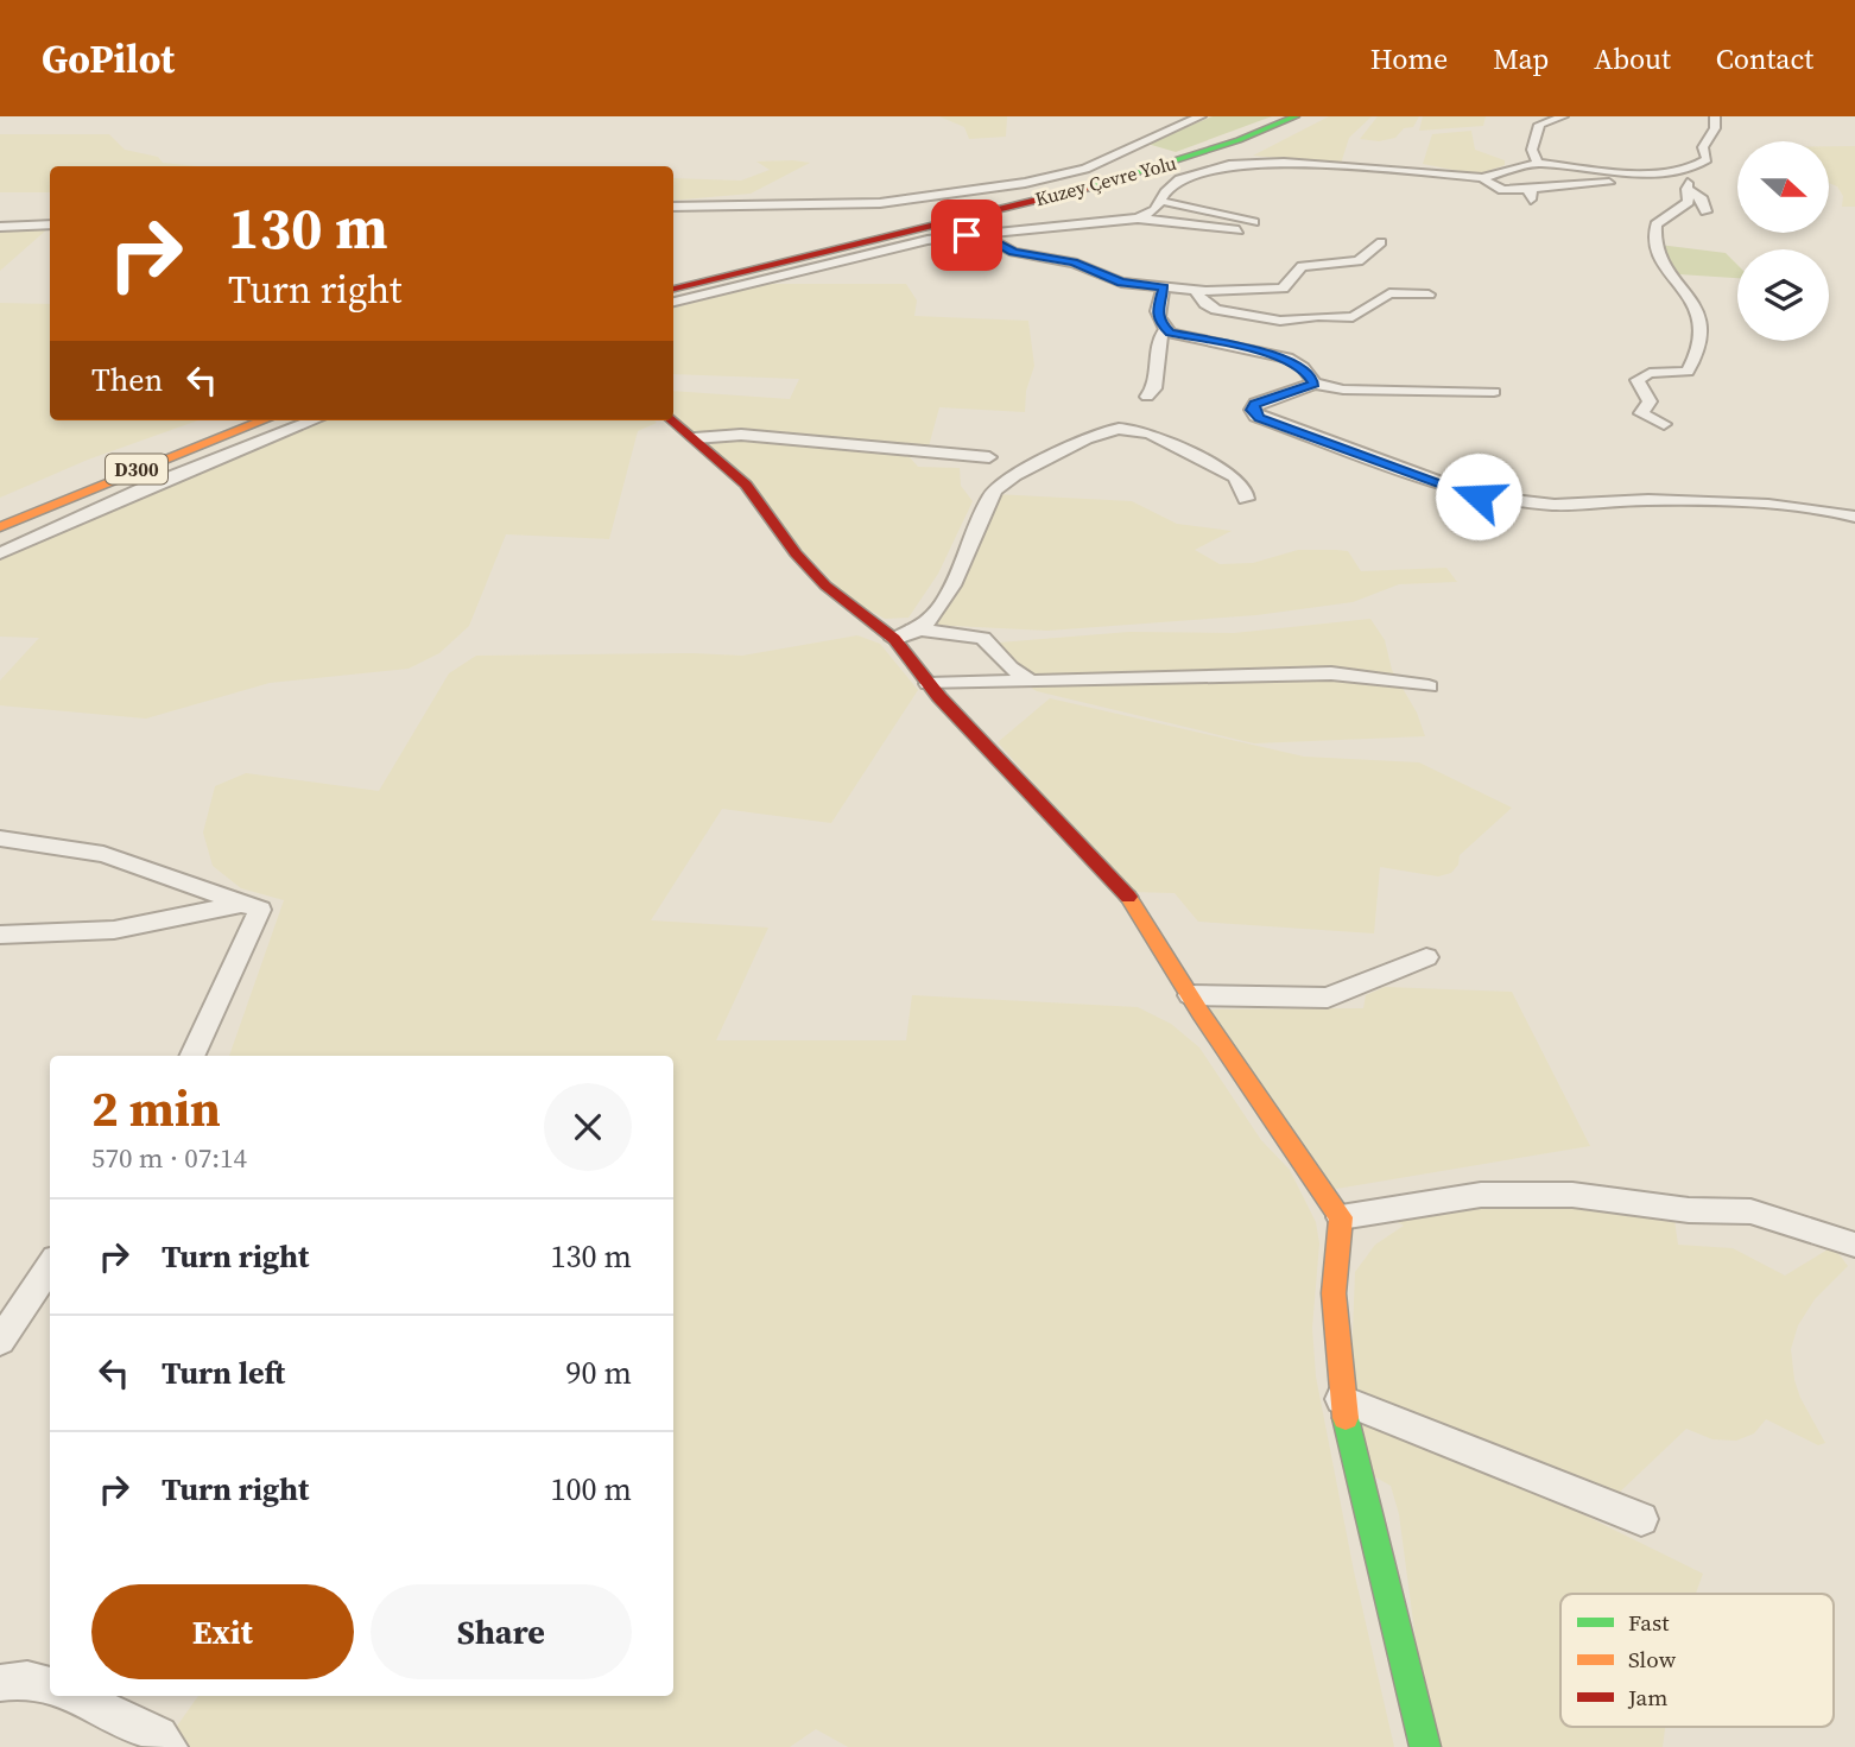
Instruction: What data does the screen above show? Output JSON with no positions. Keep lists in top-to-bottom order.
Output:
{
  "streets": {
    "main road": ["Kuzey Çevre Yolu", "D300"]
  },
  "legend": ["Fast", "Slow", "Jam"],
  "north": "right",
  "page": {
    "header": "GoPilot",
    "nav": [
      "Home",
      "Map",
      "About",
      "Contact"
    ],
    "turn": ["130 m", "Turn right"],
    "then": "Then",
    "heading": ["2 min", "570 m · 07:14"],
    "list": [
      {
        "name": "Turn right",
        "value": "130 m"
      },
      {
        "name": "Turn left",
        "value": "90 m"
      },
      {
        "name": "Turn right",
        "value": "100 m"
      }
    ],
    "buttons": ["Exit", "Share"]
  }
}
